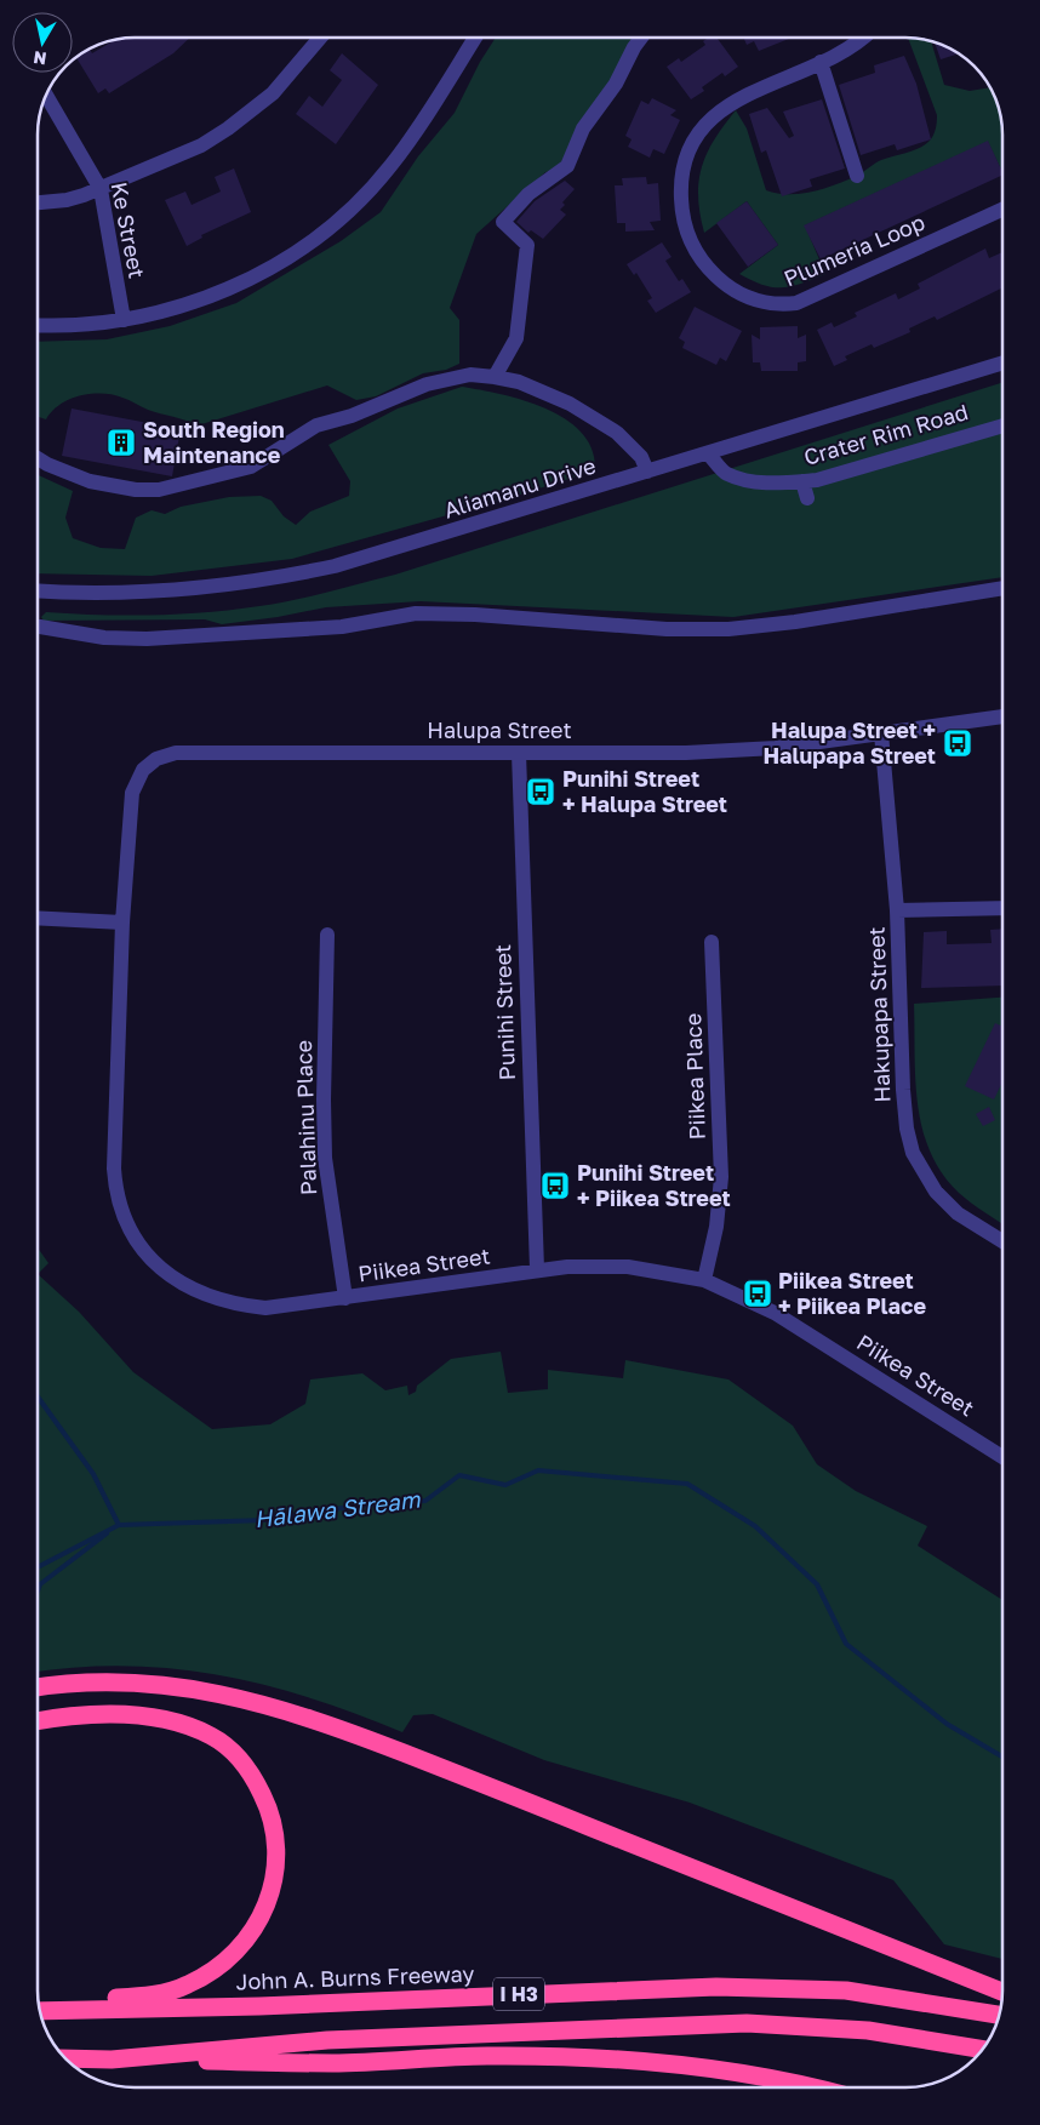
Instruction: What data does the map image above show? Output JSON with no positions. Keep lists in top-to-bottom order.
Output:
{
  "streets": {
    "highway": ["John A. Burns Freeway", "I H3"],
    "street": [
      "Ke Street",
      "Plumeria Loop",
      "Crater Rim Road",
      "Aliamanu Drive",
      "Halupa Street",
      "Punihi Street",
      "Hakupapa Street",
      "Piikea Place",
      "Palahinu Place",
      "Piikea Street"
    ]
  },
  "crossings": [
    ["Crater Rim Road", "Aliamanu Drive"],
    ["Halupa Street", "Punihi Street"],
    ["Halupa Street", "Hakupapa Street"],
    ["Halupa Street", "Piikea Street"],
    ["Punihi Street", "Piikea Street"],
    ["Piikea Place", "Piikea Street"],
    ["Palahinu Place", "Piikea Street"]
  ],
  "water": ["Hālawa Stream"],
  "places": {
    "building": ["South Region Maintenance"],
    "bus stop": [
      "Halupa Street + Halupapa Street",
      "Punihi Street + Halupa Street",
      "Punihi Street + Piikea Street",
      "Piikea Street + Piikea Place"
    ]
  },
  "north": "bottom"
}
